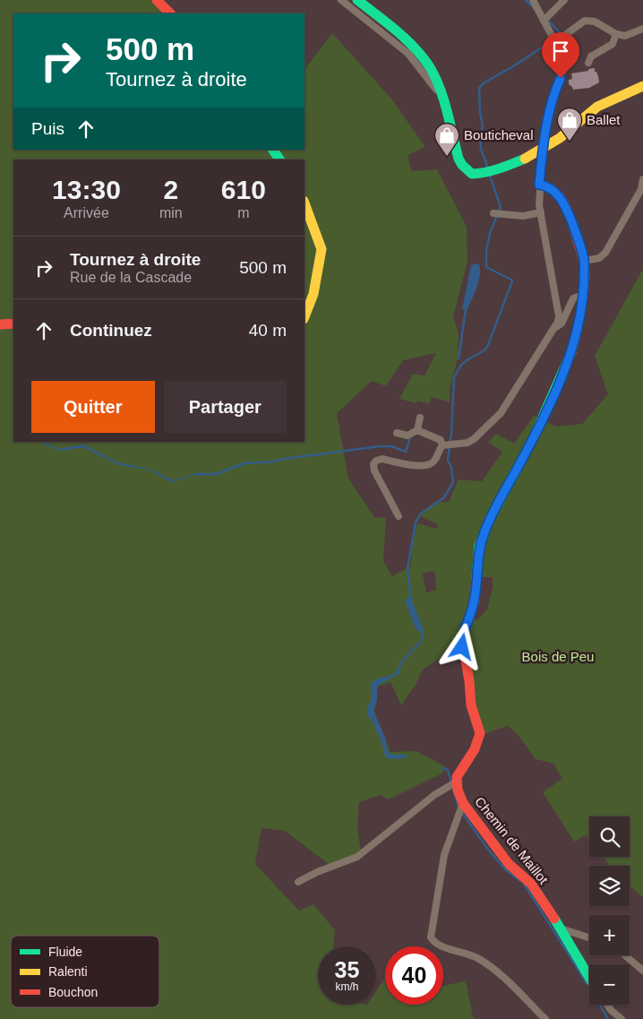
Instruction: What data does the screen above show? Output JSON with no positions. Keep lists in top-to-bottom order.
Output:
{
  "streets": {
    "street": ["Chemin de Maillot"]
  },
  "parks": ["Bois de Peu"],
  "places": {
    "shop": ["Ballet", "Bouticheval"]
  },
  "legend": ["Fluide", "Ralenti", "Bouchon"],
  "page": {
    "turn": ["500 m", "Tournez à droite"],
    "then": "Puis",
    "eta": [
      "13:30",
      "Arrivée",
      "2",
      "min",
      "610",
      "m"
    ],
    "list": [
      {
        "name": "Tournez à droite",
        "note": "Rue de la Cascade",
        "value": "500 m"
      },
      {
        "name": "Continuez",
        "value": "40 m"
      }
    ],
    "buttons": ["Quitter", "Partager"],
    "map_buttons": ["+", "−"],
    "speed": "35 km/h",
    "limit": "40"
  }
}
